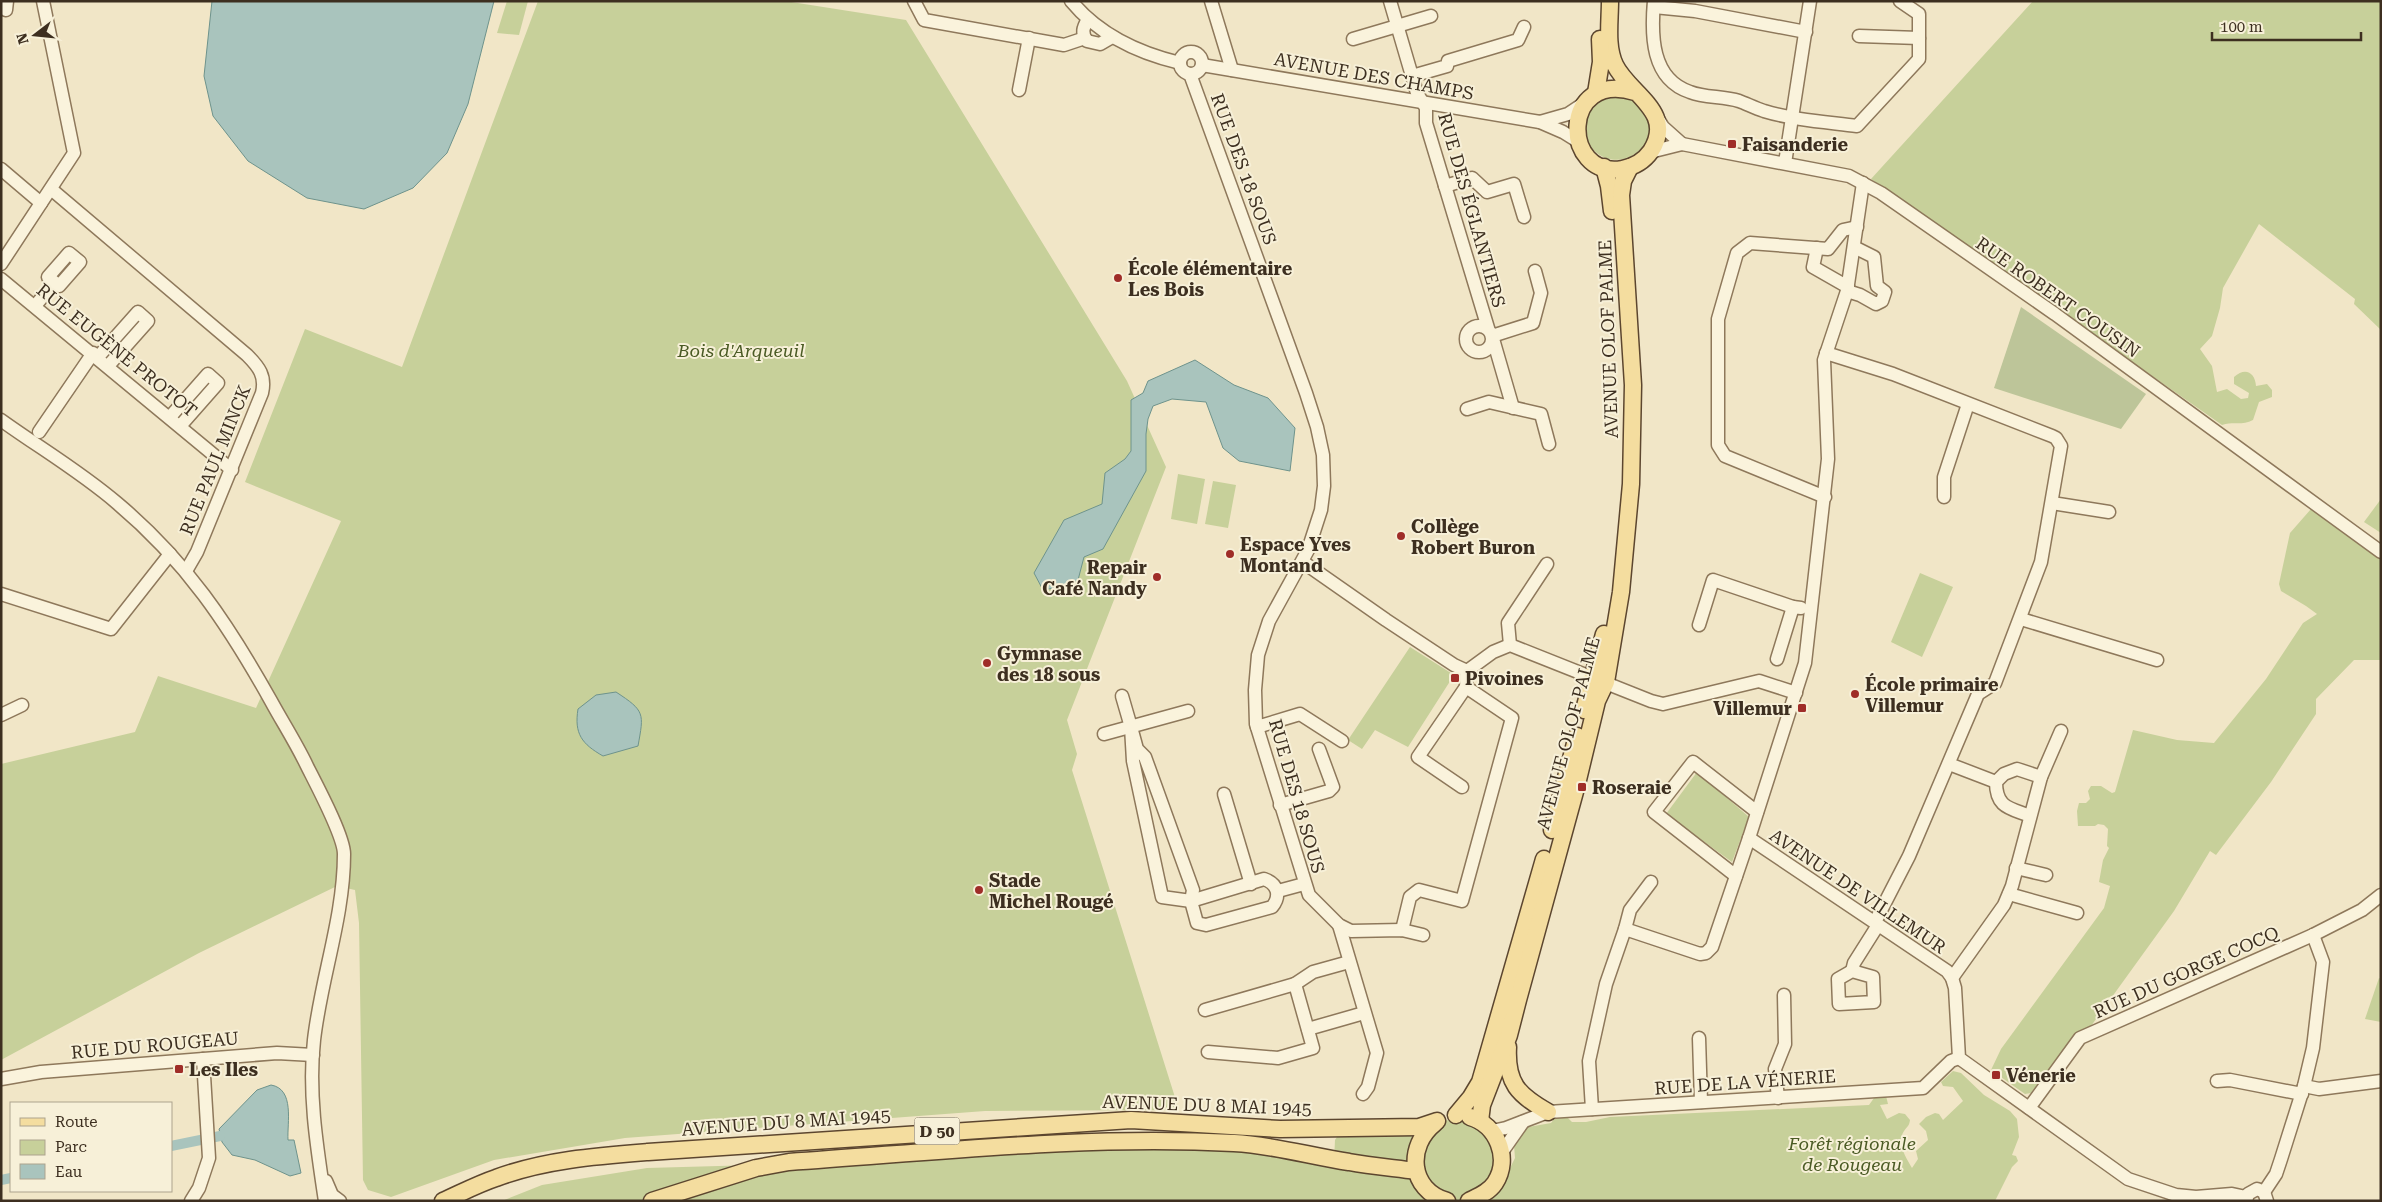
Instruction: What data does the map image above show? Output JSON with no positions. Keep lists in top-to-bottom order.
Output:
{
  "streets": {
    "main road": ["AVENUE OLOF PALME", "AVENUE DU 8 MAI 1945", "D 50"],
    "street": [
      "AVENUE DES CHAMPS",
      "RUE DES 18 SOUS",
      "RUE DES ÉGLANTIERS",
      "RUE ROBERT COUSIN",
      "RUE EUGÈNE PROTOT",
      "RUE PAUL MINCK",
      "AVENUE DE VILLEMUR",
      "RUE DU GORGE COCQ",
      "RUE DU ROUGEAU",
      "RUE DE LA VÉNERIE"
    ]
  },
  "crossings": [
    ["AVENUE DES CHAMPS", "RUE DES 18 SOUS"],
    ["AVENUE DES CHAMPS", "RUE DES ÉGLANTIERS"],
    ["AVENUE DES CHAMPS", "RUE ROBERT COUSIN"],
    ["AVENUE DES CHAMPS", "AVENUE OLOF PALME"],
    ["RUE ROBERT COUSIN", "AVENUE OLOF PALME"],
    ["RUE ROBERT COUSIN", "AVENUE DE VILLEMUR"],
    ["AVENUE OLOF PALME", "RUE DE LA VÉNERIE"],
    ["AVENUE OLOF PALME", "AVENUE DU 8 MAI 1945"],
    ["RUE EUGÈNE PROTOT", "RUE PAUL MINCK"],
    ["AVENUE DE VILLEMUR", "RUE DE LA VÉNERIE"]
  ],
  "parks": ["Bois d'Arqueuil", "Forêt régionale de Rougeau"],
  "places": {
    "transit": [
      "Faisanderie",
      "Pivoines",
      "Villemur",
      "Roseraie",
      "Les Iles",
      "Vénerie"
    ],
    "other": [
      "École élémentaire Les Bois",
      "Collège Robert Buron",
      "Espace Yves Montand",
      "Repair Café Nandy",
      "Gymnase des 18 sous",
      "École primaire Villemur",
      "Stade Michel Rougé"
    ]
  },
  "legend": ["Route", "Parc", "Eau"],
  "scale_bar": "100 m",
  "north": "left"
}
